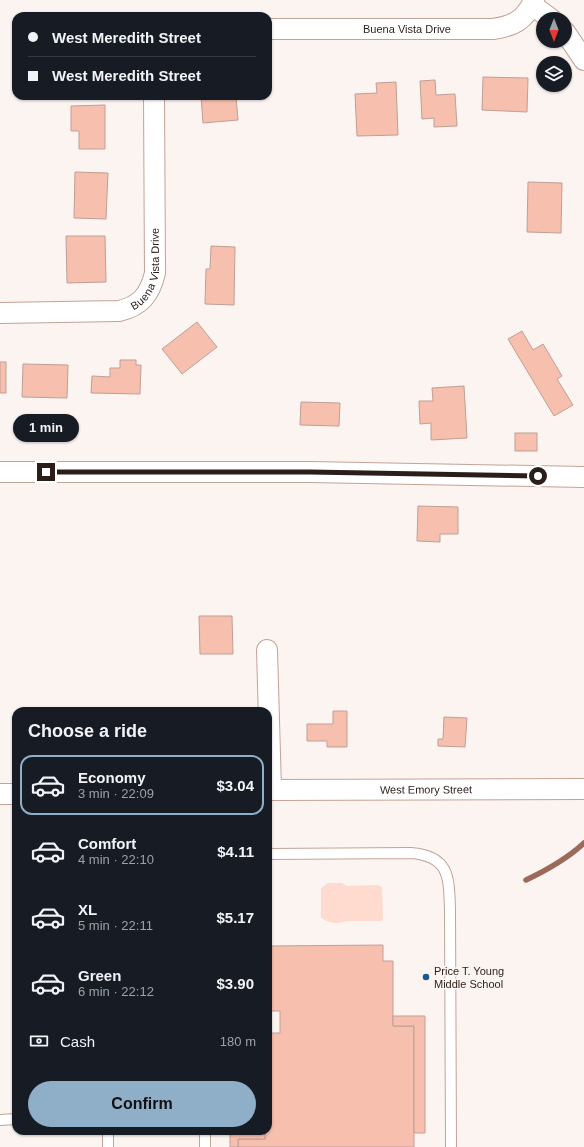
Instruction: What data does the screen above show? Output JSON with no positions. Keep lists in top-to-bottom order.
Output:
{
  "streets": {
    "street": ["Buena Vista Drive", "West Emory Street"]
  },
  "places": ["Price T. Young Middle School"],
  "north": "bottom",
  "page": {
    "banner": ["West Meredith Street", "West Meredith Street"],
    "bubble": "1 min",
    "heading": "Choose a ride",
    "list": [
      {
        "name": "Economy",
        "note": "3 min · 22:09",
        "value": "$3.04"
      },
      {
        "name": "Comfort",
        "note": "4 min · 22:10",
        "value": "$4.11"
      },
      {
        "name": "XL",
        "note": "5 min · 22:11",
        "value": "$5.17"
      },
      {
        "name": "Green",
        "note": "6 min · 22:12",
        "value": "$3.90"
      }
    ],
    "pay": ["Cash", "180 m"],
    "buttons": "Confirm"
  }
}
